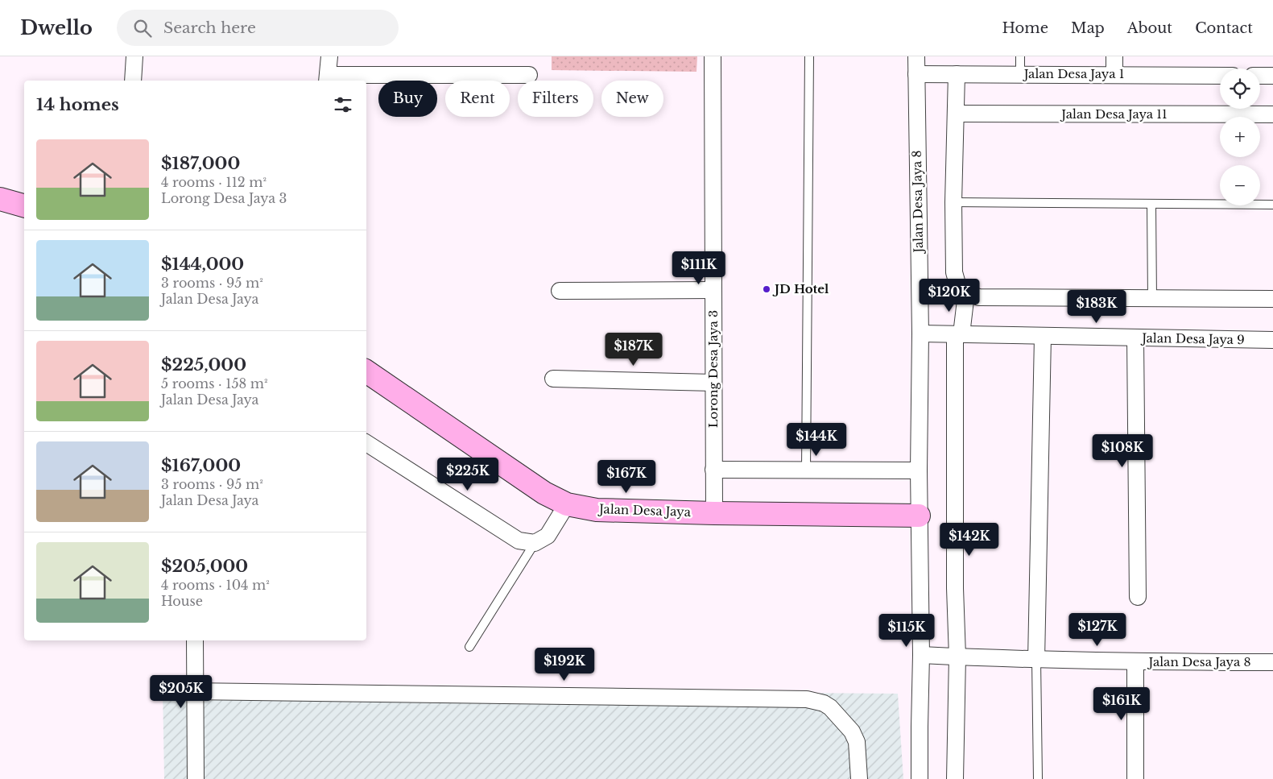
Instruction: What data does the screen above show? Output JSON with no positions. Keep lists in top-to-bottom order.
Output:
{
  "streets": {
    "street": [
      "Jalan Desa Jaya 1",
      "Jalan Desa Jaya 11",
      "Jalan Desa Jaya 8",
      "Jalan Desa Jaya 9",
      "Lorong Desa Jaya 3",
      "Jalan Desa Jaya"
    ]
  },
  "crossings": [
    ["Jalan Desa Jaya 1", "Jalan Desa Jaya 8"],
    ["Jalan Desa Jaya 8", "Jalan Desa Jaya 9"],
    ["Jalan Desa Jaya 8", "Jalan Desa Jaya"],
    ["Lorong Desa Jaya 3", "Jalan Desa Jaya"]
  ],
  "places": ["JD Hotel"],
  "page": {
    "header": "Dwello",
    "search": "Search here",
    "nav": [
      "Home",
      "Map",
      "About",
      "Contact"
    ],
    "map_buttons": ["+", "−"],
    "chip": [
      "Buy",
      "Rent",
      "Filters",
      "New"
    ],
    "heading": "14 homes",
    "list": [
      {
        "name": "$187,000",
        "note": "4 rooms · 112 m² · Lorong Desa Jaya 3"
      },
      {
        "name": "$144,000",
        "note": "3 rooms · 95 m² · Jalan Desa Jaya"
      },
      {
        "name": "$225,000",
        "note": "5 rooms · 158 m² · Jalan Desa Jaya"
      },
      {
        "name": "$167,000",
        "note": "3 rooms · 95 m² · Jalan Desa Jaya"
      },
      {
        "name": "$205,000",
        "note": "4 rooms · 104 m² · House"
      }
    ],
    "price": [
      "$111K",
      "$120K",
      "$183K",
      "$187K",
      "$144K",
      "$108K",
      "$225K",
      "$167K",
      "$142K",
      "$127K",
      "$115K",
      "$192K",
      "$205K",
      "$161K"
    ]
  }
}
